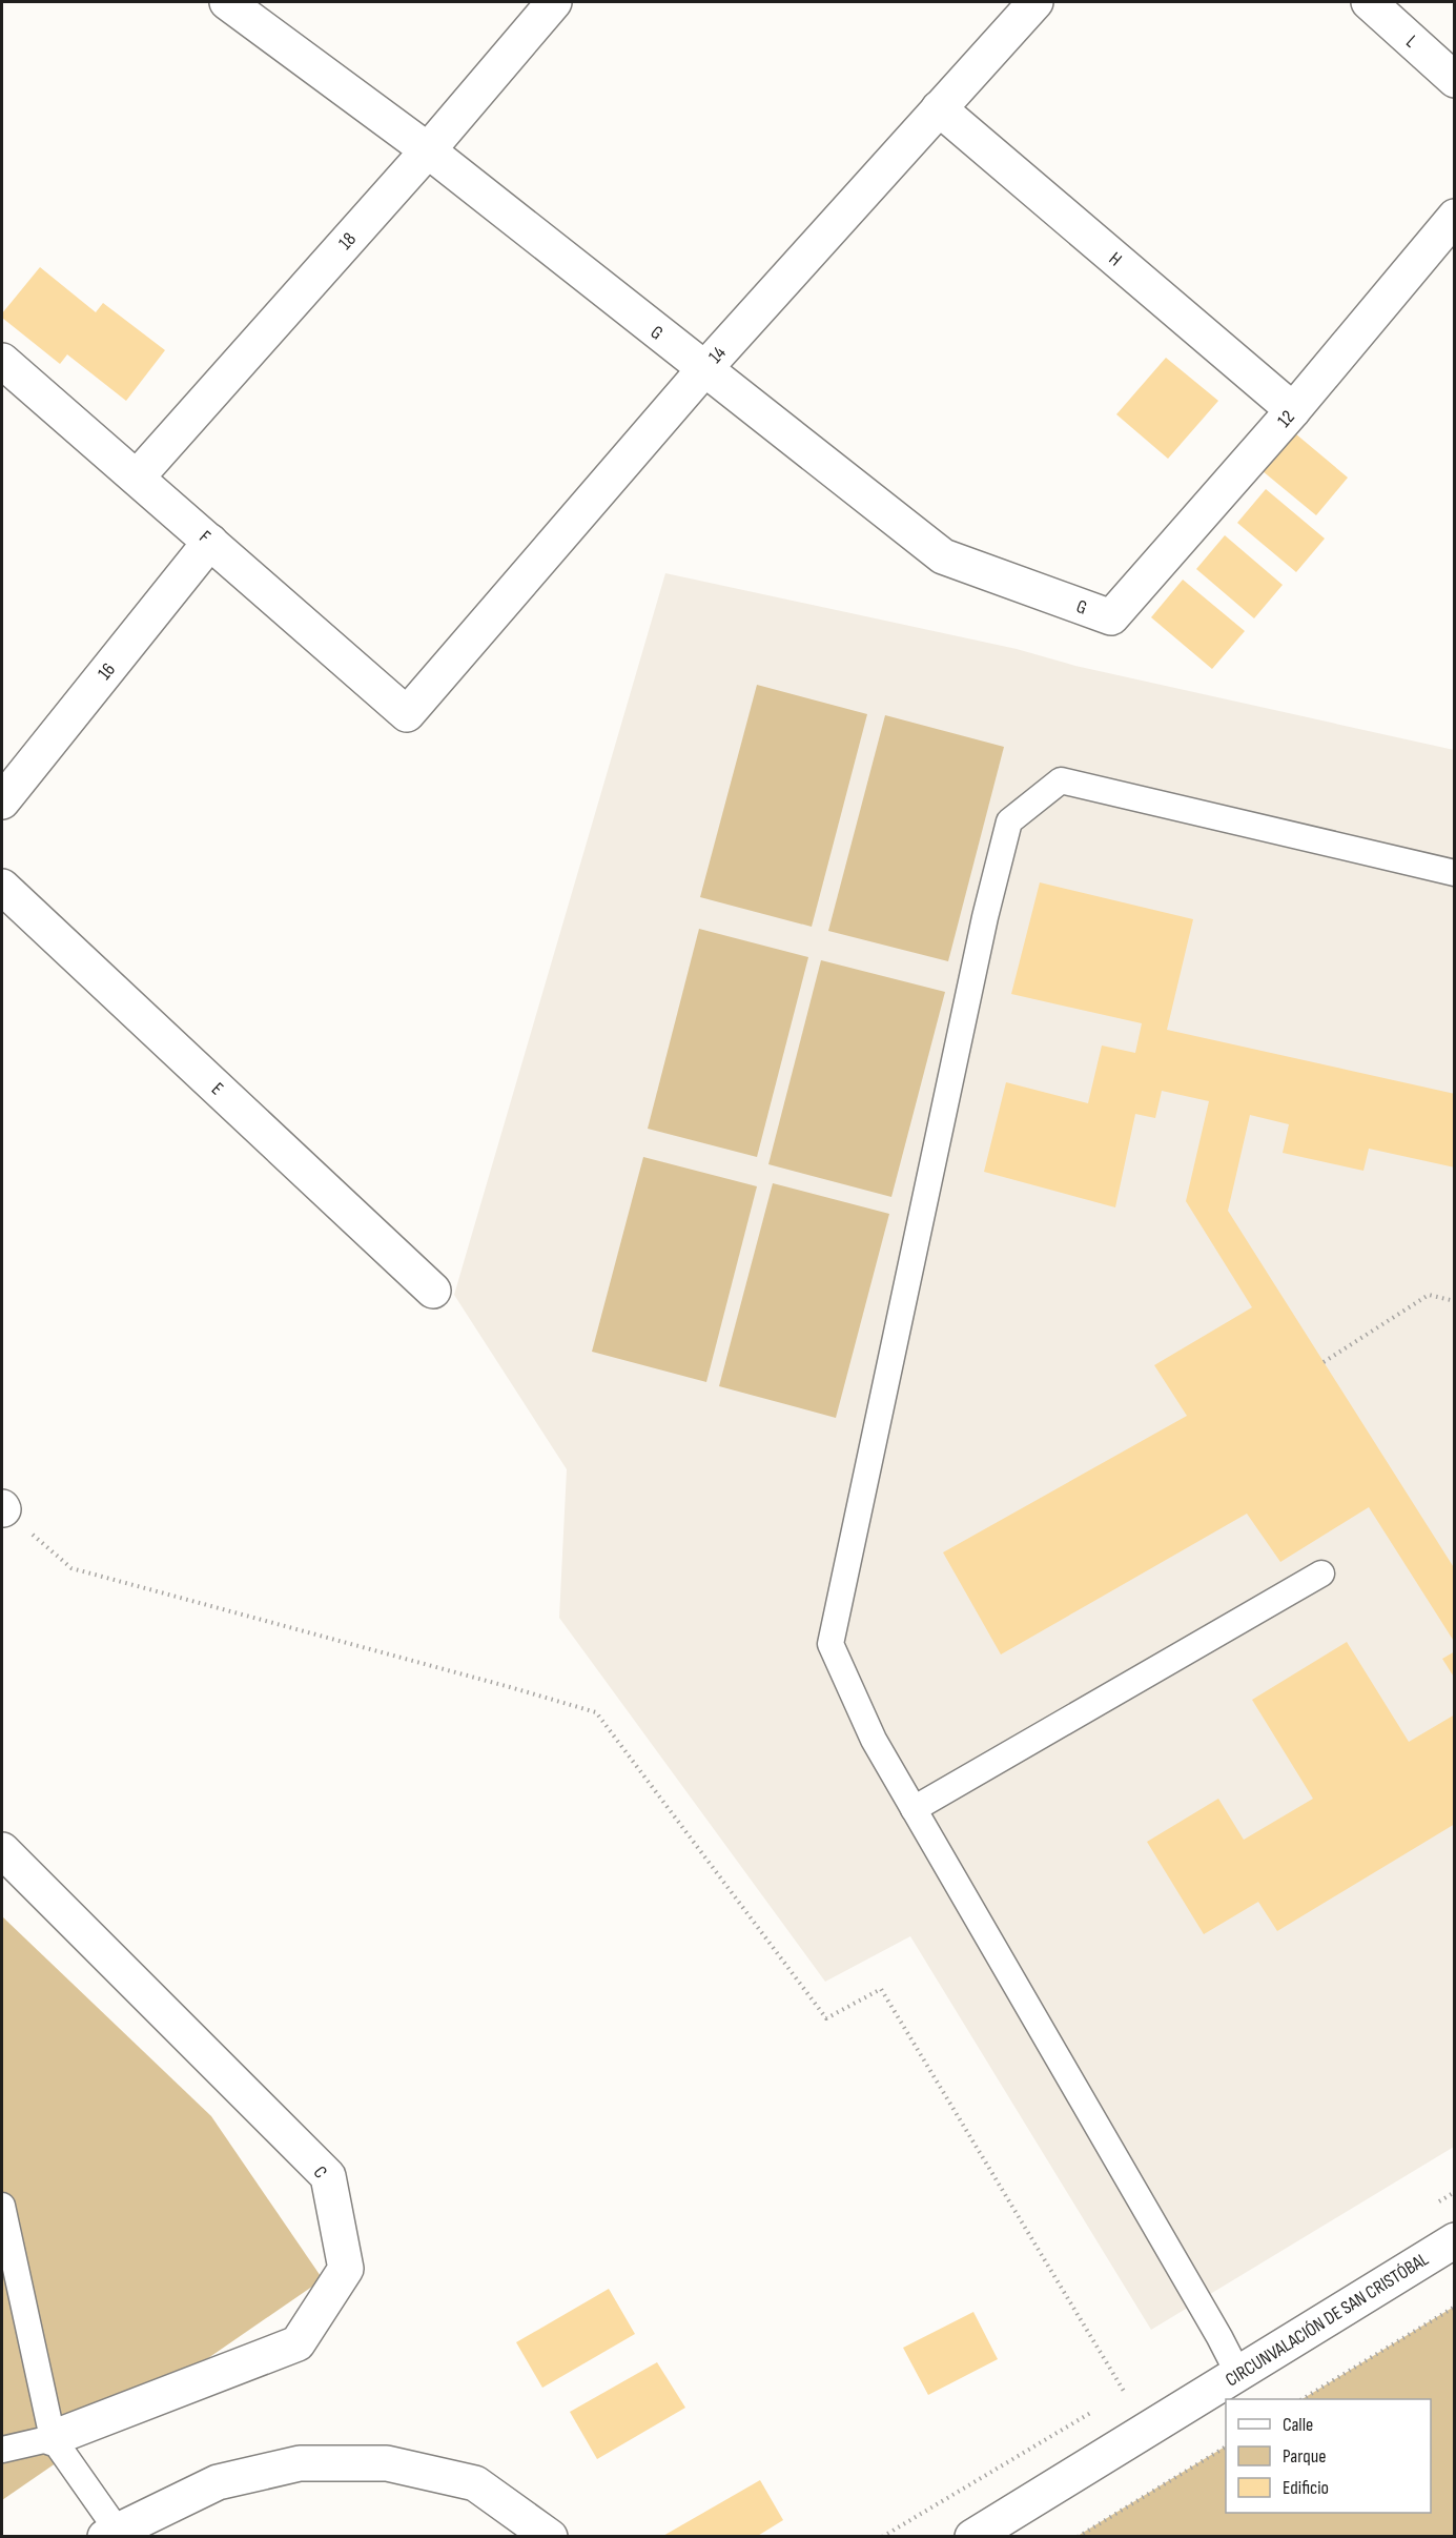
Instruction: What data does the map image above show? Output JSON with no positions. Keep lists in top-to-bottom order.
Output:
{
  "streets": {
    "street": [
      "L",
      "18",
      "H",
      "G",
      "14",
      "12",
      "F",
      "16",
      "E",
      "C",
      "CIRCUNVALACIÓN DE SAN CRISTÓBAL"
    ]
  },
  "crossings": [
    ["18", "G"],
    ["18", "F"],
    ["H", "14"],
    ["H", "12"],
    ["G", "14"],
    ["G", "12"],
    ["14", "F"],
    ["F", "16"]
  ],
  "legend": ["Calle", "Parque", "Edificio"]
}
